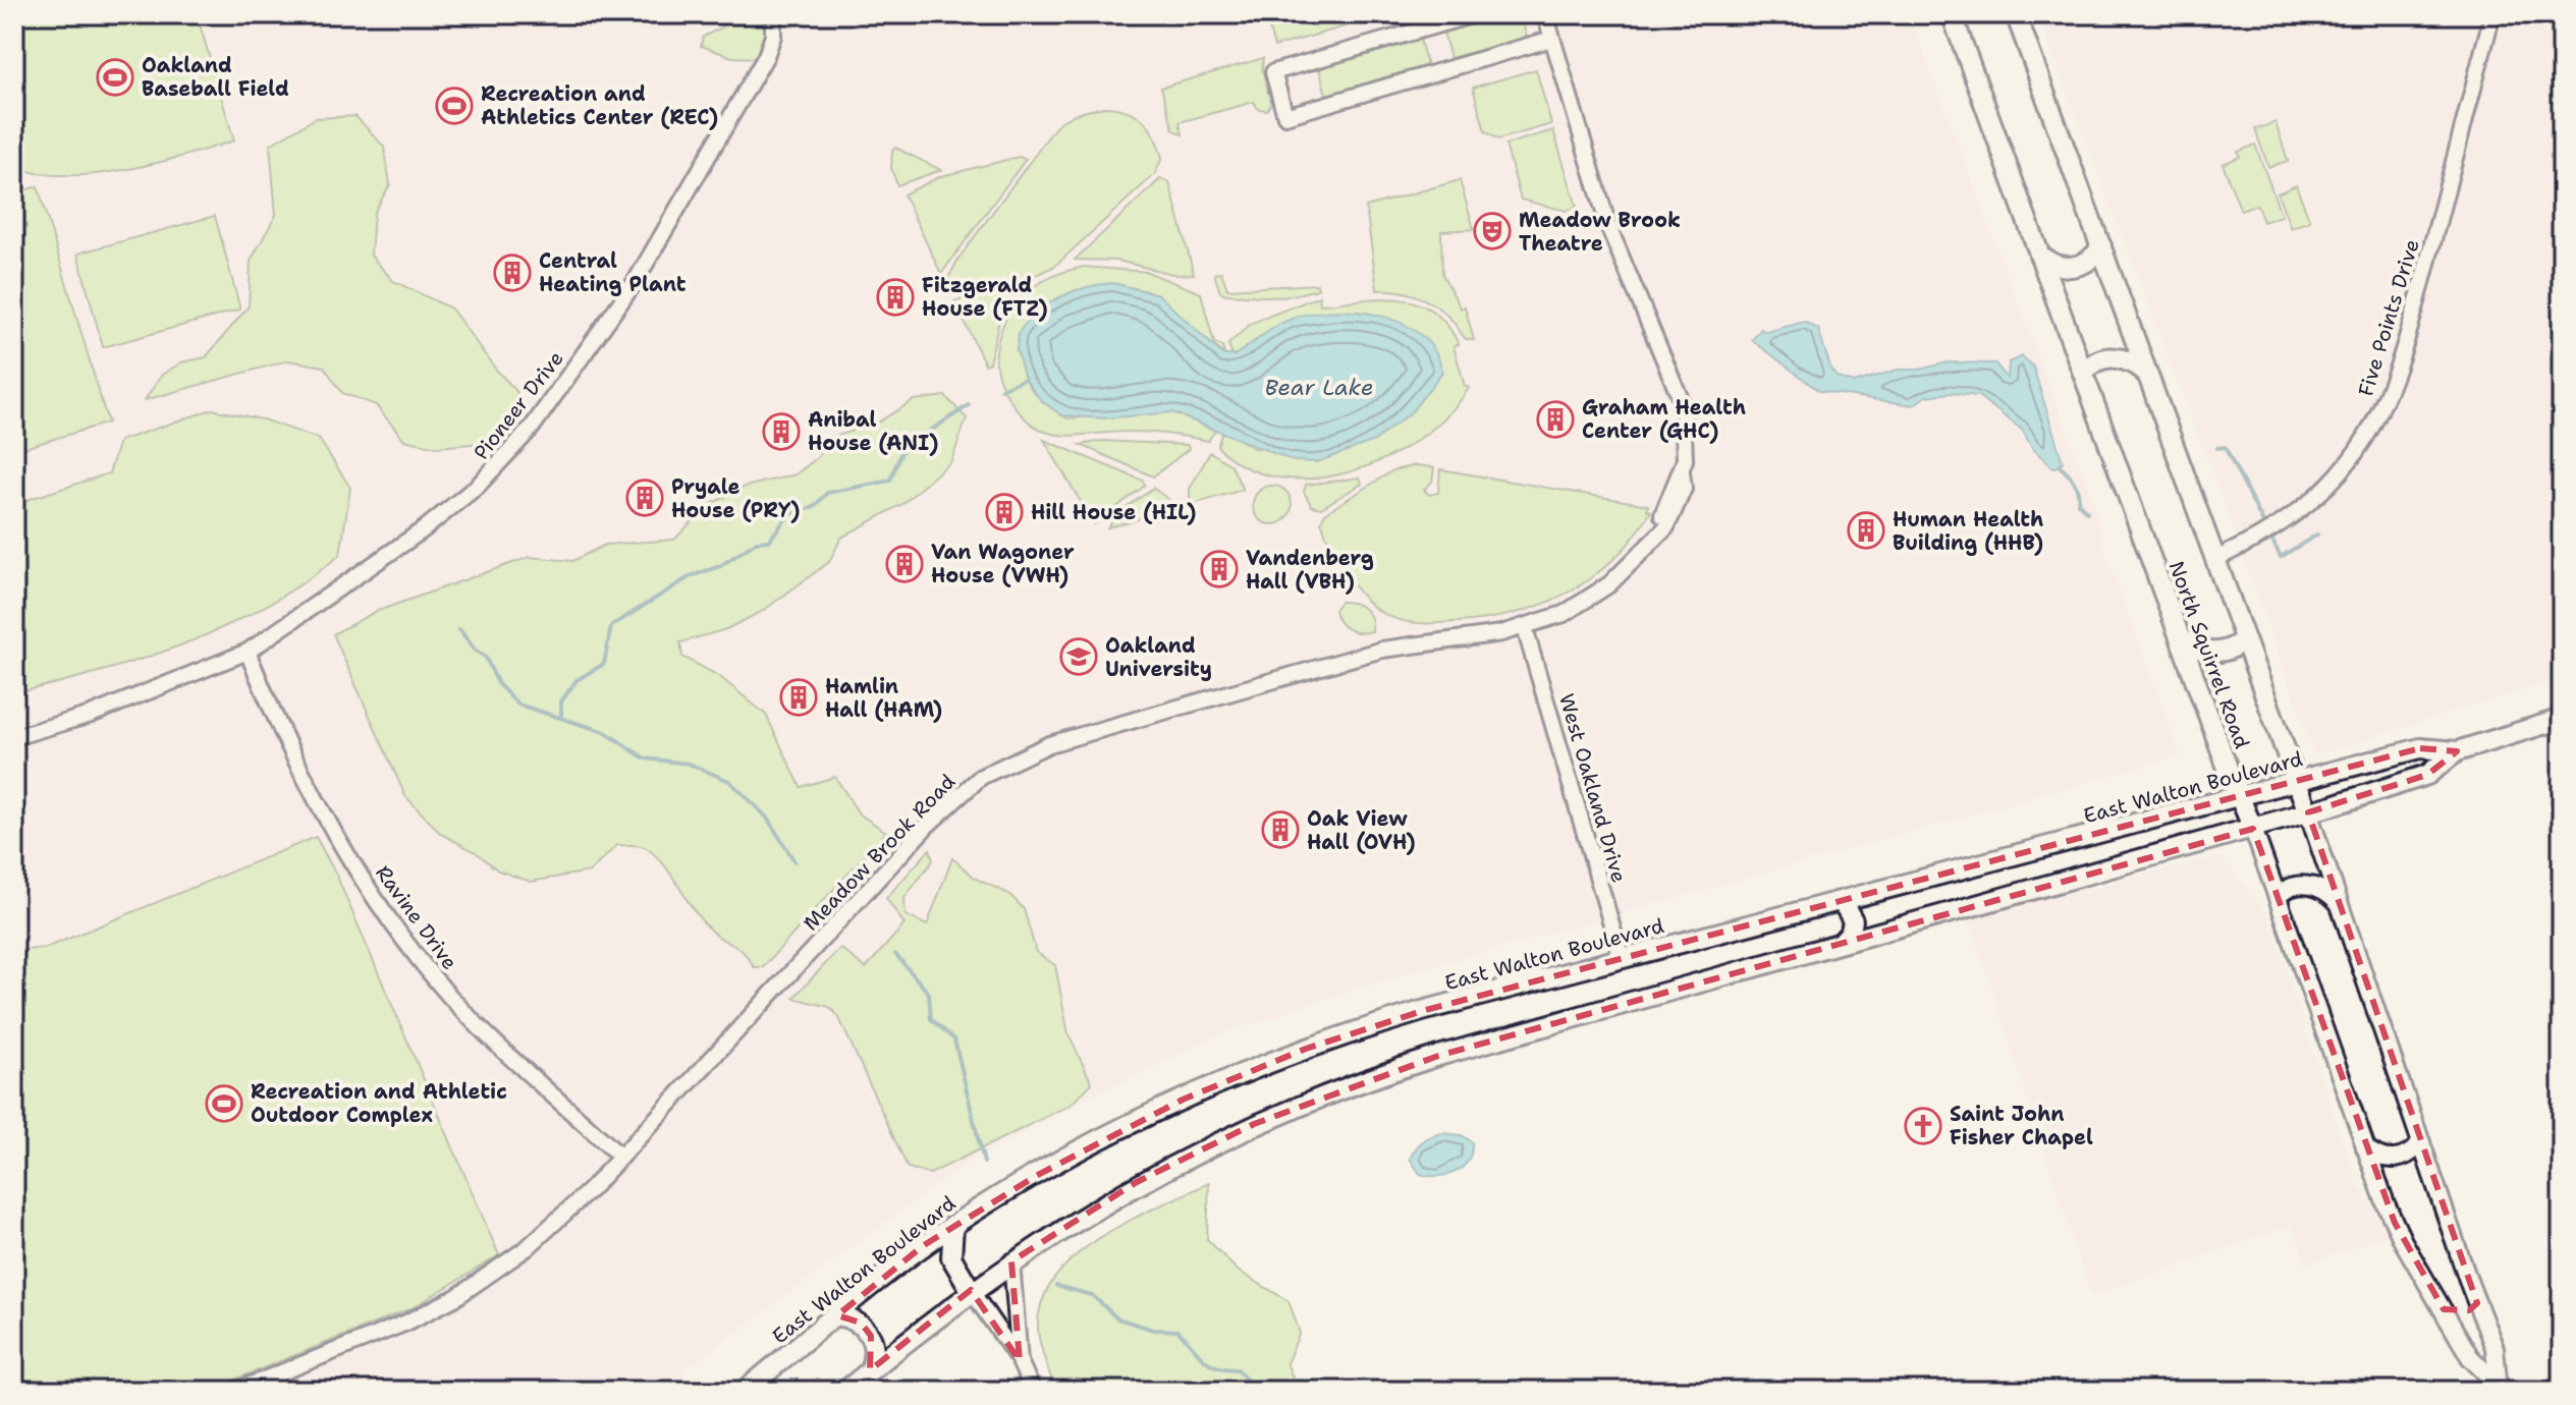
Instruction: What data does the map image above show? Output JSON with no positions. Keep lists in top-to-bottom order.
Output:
{
  "streets": {
    "main road": ["North Squirrel Road", "East Walton Boulevard"],
    "street": [
      "Five Points Drive",
      "Pioneer Drive",
      "West Oakland Drive",
      "Meadow Brook Road",
      "Ravine Drive"
    ]
  },
  "crossings": [
    ["Five Points Drive", "North Squirrel Road"],
    ["Pioneer Drive", "Ravine Drive"],
    ["North Squirrel Road", "East Walton Boulevard"],
    ["East Walton Boulevard", "West Oakland Drive"],
    ["West Oakland Drive", "Meadow Brook Road"],
    ["Meadow Brook Road", "Ravine Drive"]
  ],
  "water": ["Bear Lake"],
  "places": {
    "sports": ["Oakland Baseball Field", "Recreation and Athletics Center (REC)", "Recreation and Athletic Outdoor Complex"],
    "theatre": ["Meadow Brook Theatre"],
    "building": [
      "Central Heating Plant",
      "Fitzgerald House (FTZ)",
      "Graham Health Center (GHC)",
      "Anibal House (ANI)",
      "Pryale House (PRY)",
      "Hill House (HIL)",
      "Human Health Building (HHB)",
      "Van Wagoner House (VWH)",
      "Vandenberg Hall (VBH)",
      "Hamlin Hall (HAM)",
      "Oak View Hall (OVH)"
    ],
    "school or university": ["Oakland University"],
    "church": ["Saint John Fisher Chapel"]
  }
}
